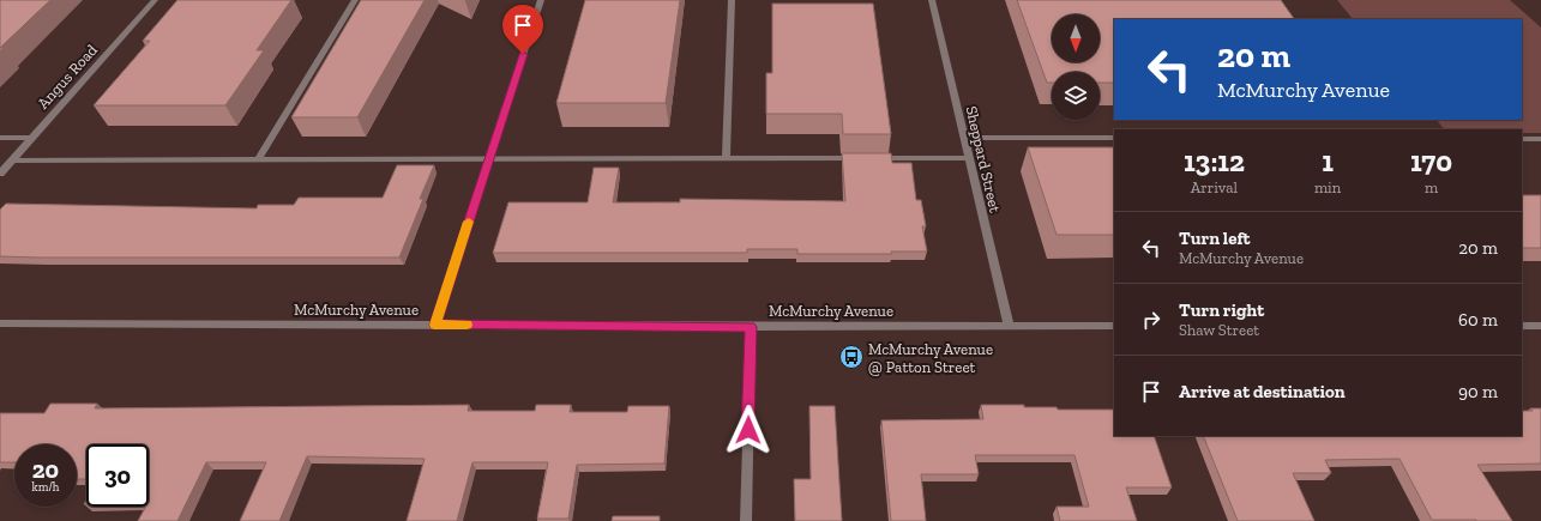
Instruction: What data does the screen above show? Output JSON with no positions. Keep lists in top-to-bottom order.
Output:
{
  "streets": {
    "street": ["Angus Road", "Sheppard Street", "McMurchy Avenue"]
  },
  "crossings": [
    ["Sheppard Street", "McMurchy Avenue"]
  ],
  "places": {
    "bus stop": ["McMurchy Avenue @ Patton Street"]
  },
  "north": "bottom",
  "page": {
    "turn": ["20 m", "McMurchy Avenue"],
    "eta": [
      "13:12",
      "Arrival",
      "1",
      "min",
      "170",
      "m"
    ],
    "list": [
      {
        "name": "Turn left",
        "note": "McMurchy Avenue",
        "value": "20 m"
      },
      {
        "name": "Turn right",
        "note": "Shaw Street",
        "value": "60 m"
      },
      {
        "name": "Arrive at destination",
        "value": "90 m"
      }
    ],
    "speed": "20 km/h",
    "limit": "30"
  }
}
